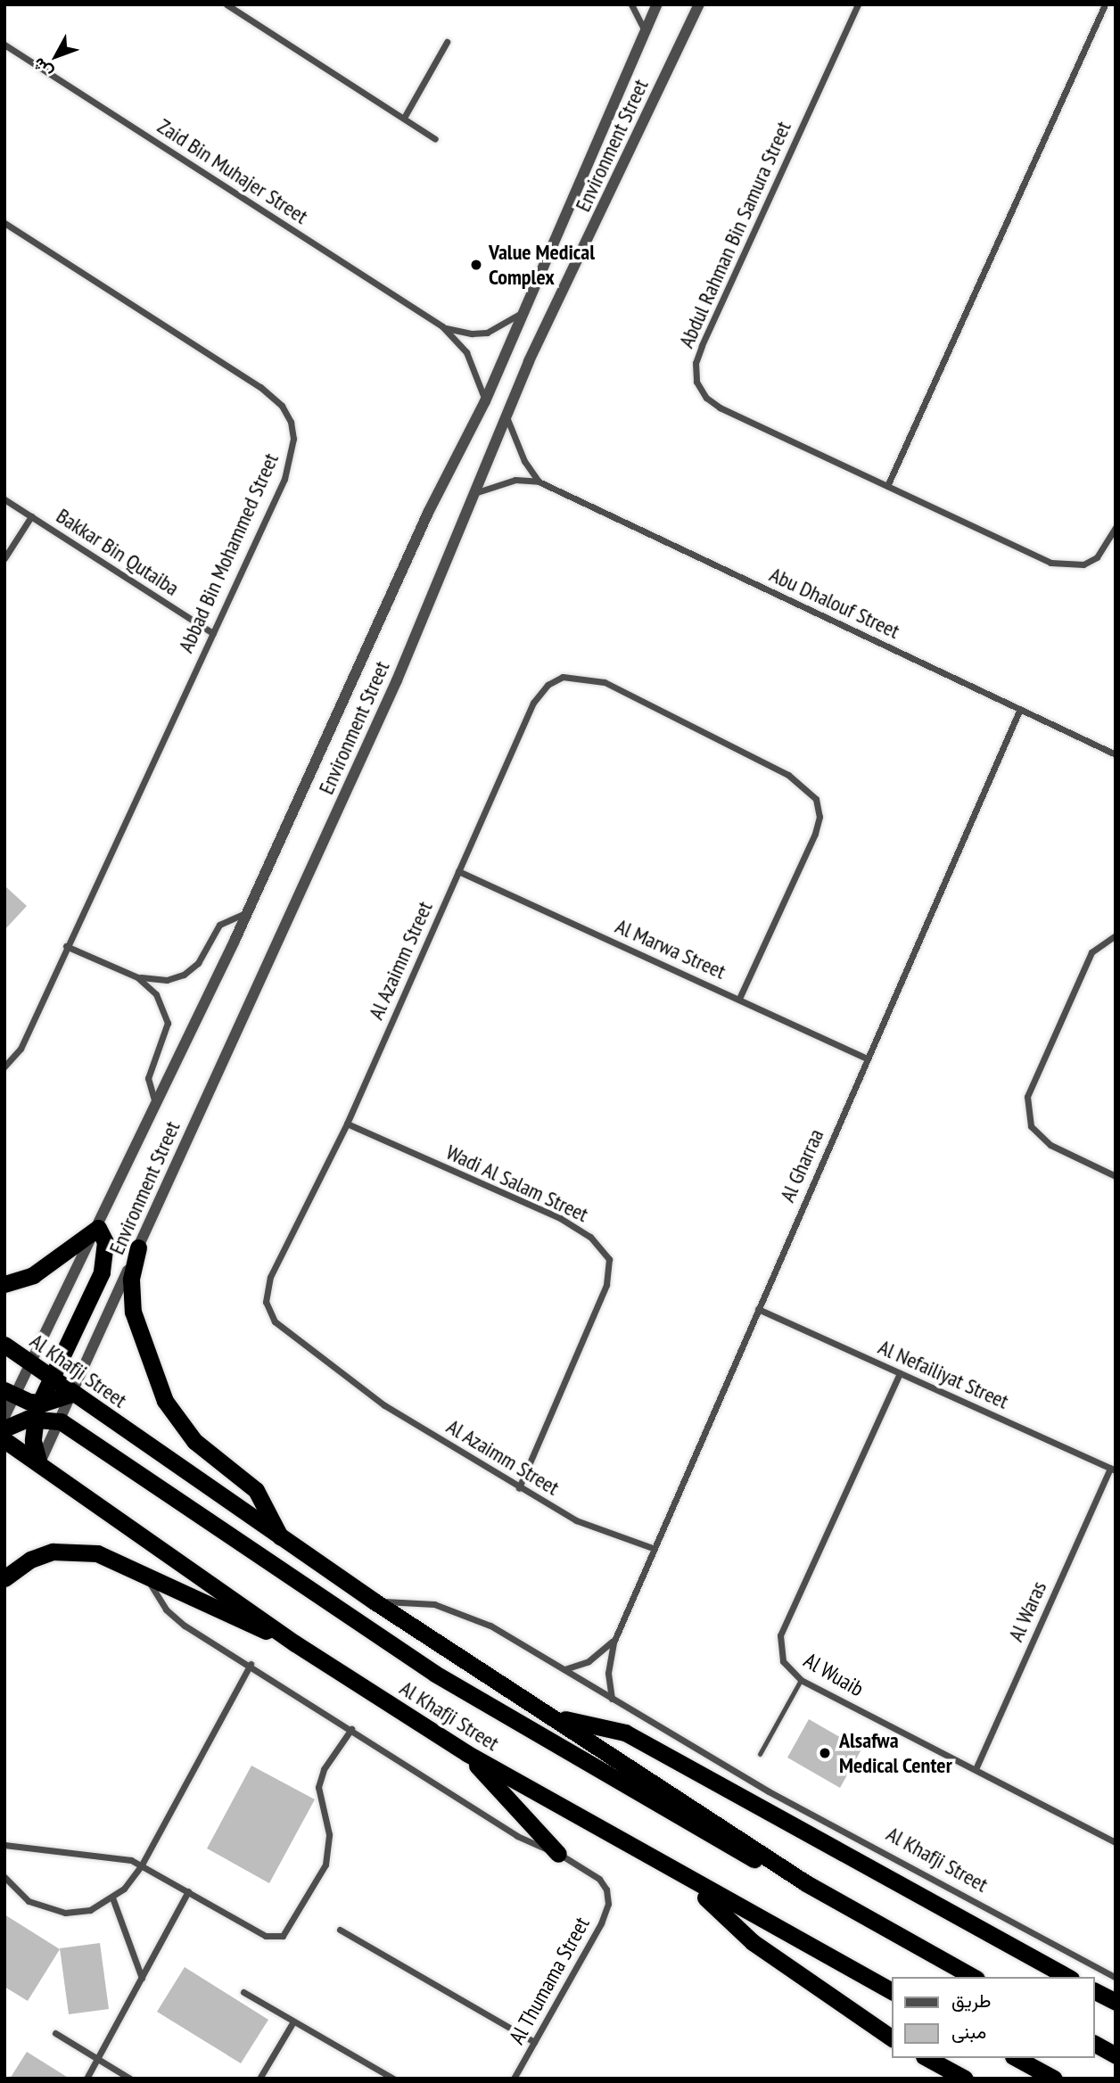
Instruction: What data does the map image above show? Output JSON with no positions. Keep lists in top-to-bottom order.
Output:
{
  "streets": {
    "highway": ["Al Khafji Street"],
    "street": [
      "Environment Street",
      "Zaid Bin Muhajer Street",
      "Abdul Rahman Bin Samura Street",
      "Bakkar Bin Qutaiba",
      "Abbad Bin Mohammed Street",
      "Abu Dhalouf Street",
      "Al Marwa Street",
      "Al Azaimm Street",
      "Al Gharraa",
      "Wadi Al Salam Street",
      "Al Nefailiyat Street",
      "Al Waras",
      "Al Wuaib",
      "Al Thumama Street"
    ]
  },
  "crossings": [
    ["Environment Street", "Zaid Bin Muhajer Street"],
    ["Environment Street", "Abu Dhalouf Street"],
    ["Environment Street", "Al Khafji Street"],
    ["Bakkar Bin Qutaiba", "Abbad Bin Mohammed Street"],
    ["Abu Dhalouf Street", "Al Gharraa"],
    ["Al Marwa Street", "Al Azaimm Street"],
    ["Al Marwa Street", "Al Gharraa"],
    ["Al Azaimm Street", "Al Gharraa"],
    ["Al Azaimm Street", "Wadi Al Salam Street"],
    ["Al Gharraa", "Al Khafji Street"],
    ["Al Gharraa", "Al Nefailiyat Street"],
    ["Al Nefailiyat Street", "Al Waras"],
    ["Al Nefailiyat Street", "Al Wuaib"],
    ["Al Waras", "Al Wuaib"]
  ],
  "places": ["Value Medical Complex", "Alsafwa Medical Center"],
  "legend": ["طريق", "مبنى"],
  "north": "bottom left"
}
